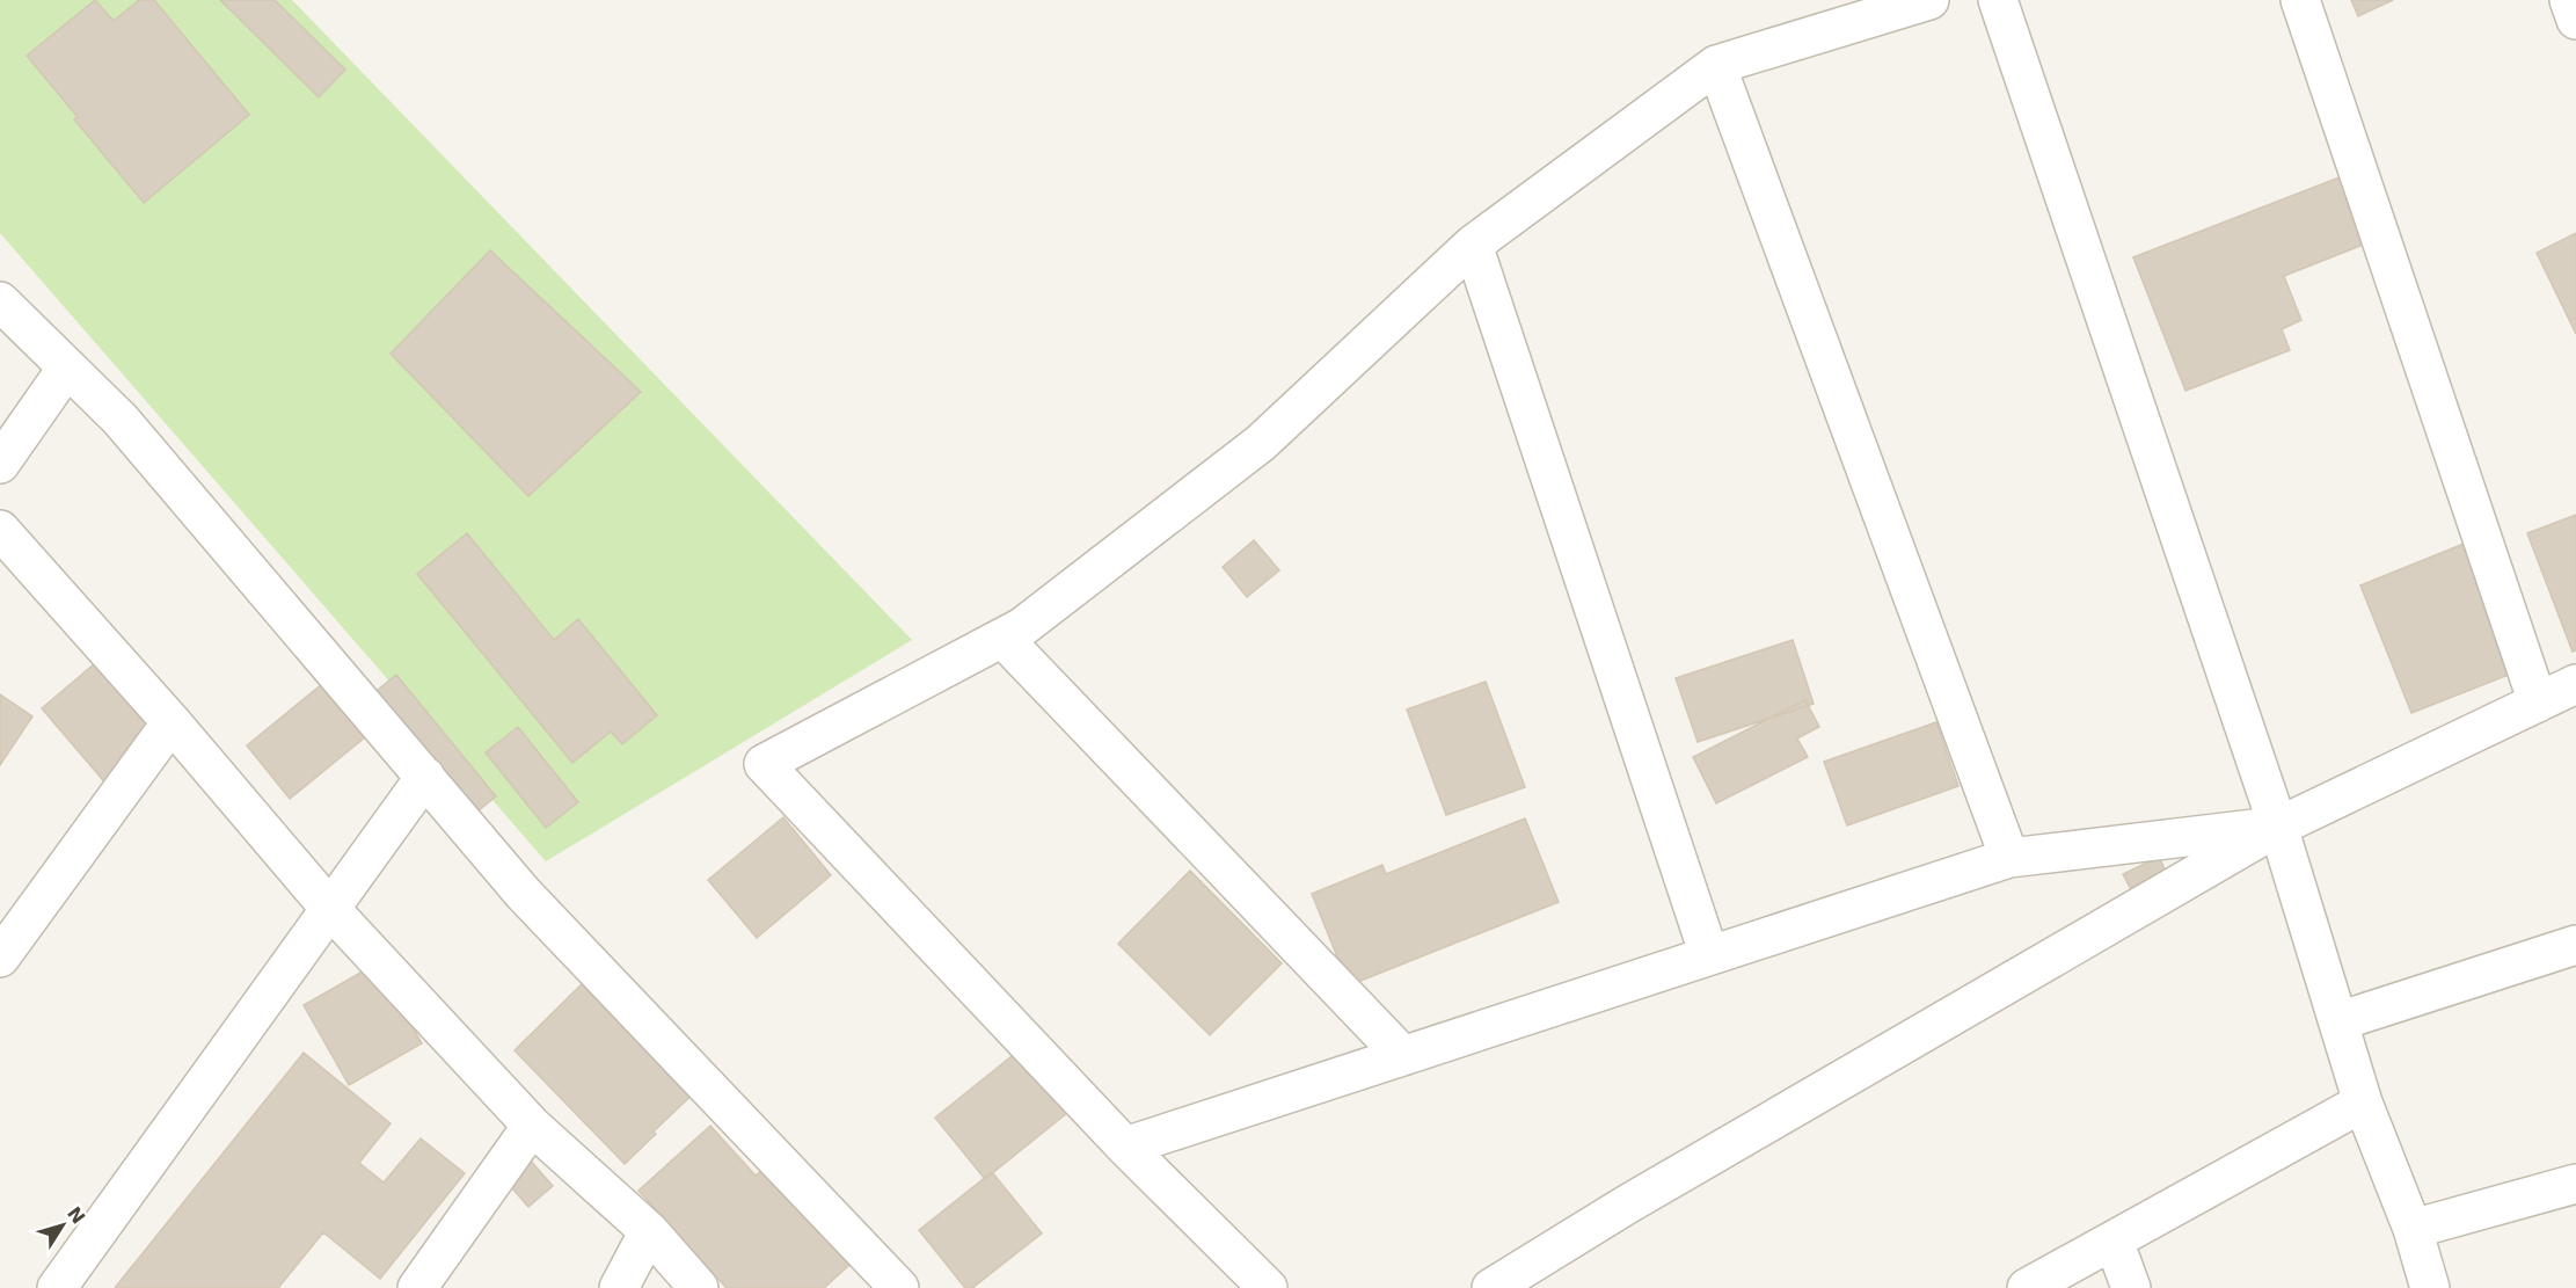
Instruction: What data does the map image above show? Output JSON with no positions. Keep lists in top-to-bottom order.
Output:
{
  "north": "top right"
}
